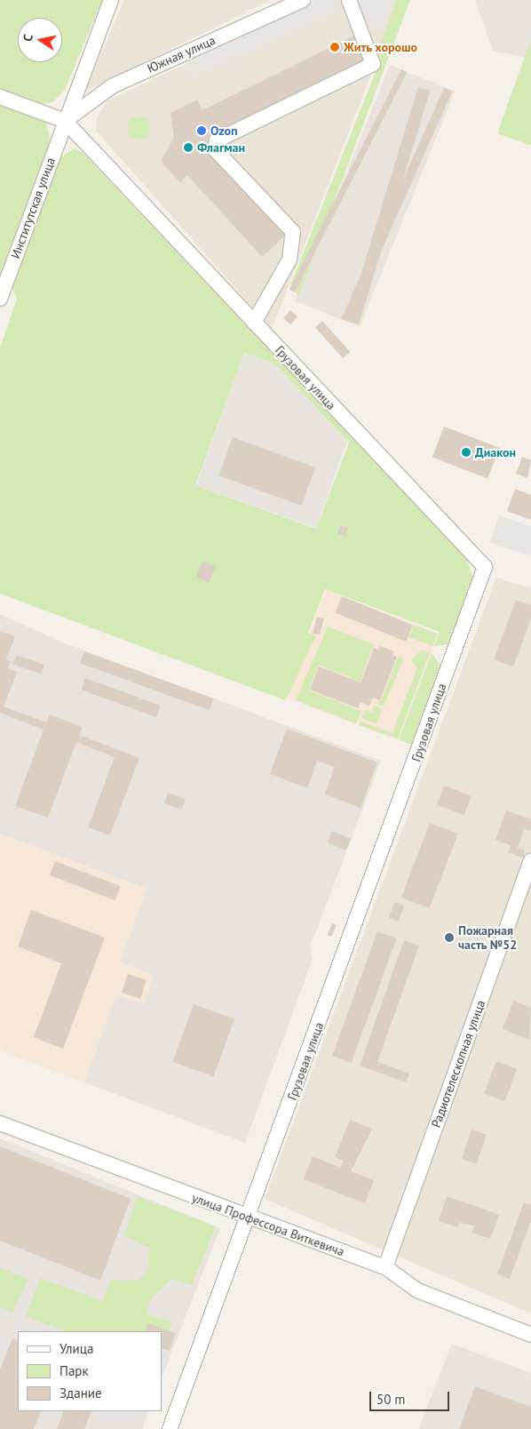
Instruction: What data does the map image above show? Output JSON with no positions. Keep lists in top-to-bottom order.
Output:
{
  "streets": {
    "street": [
      "Южная улица",
      "Институтская улица",
      "Грузовая улица",
      "Радиотелескопная улица",
      "улица Профессора Виткевича"
    ]
  },
  "crossings": [
    ["Южная улица", "Институтская улица"],
    ["Южная улица", "Грузовая улица"],
    ["Институтская улица", "Грузовая улица"],
    ["Грузовая улица", "улица Профессора Виткевича"],
    ["Радиотелескопная улица", "улица Профессора Виткевича"]
  ],
  "places": [
    "Жить хорошо",
    "Ozon",
    "Флагман",
    "Диакон",
    "Пожарная часть №52"
  ],
  "legend": ["Улица", "Парк", "Здание"],
  "scale_bar": "50 m",
  "north": "left"
}
